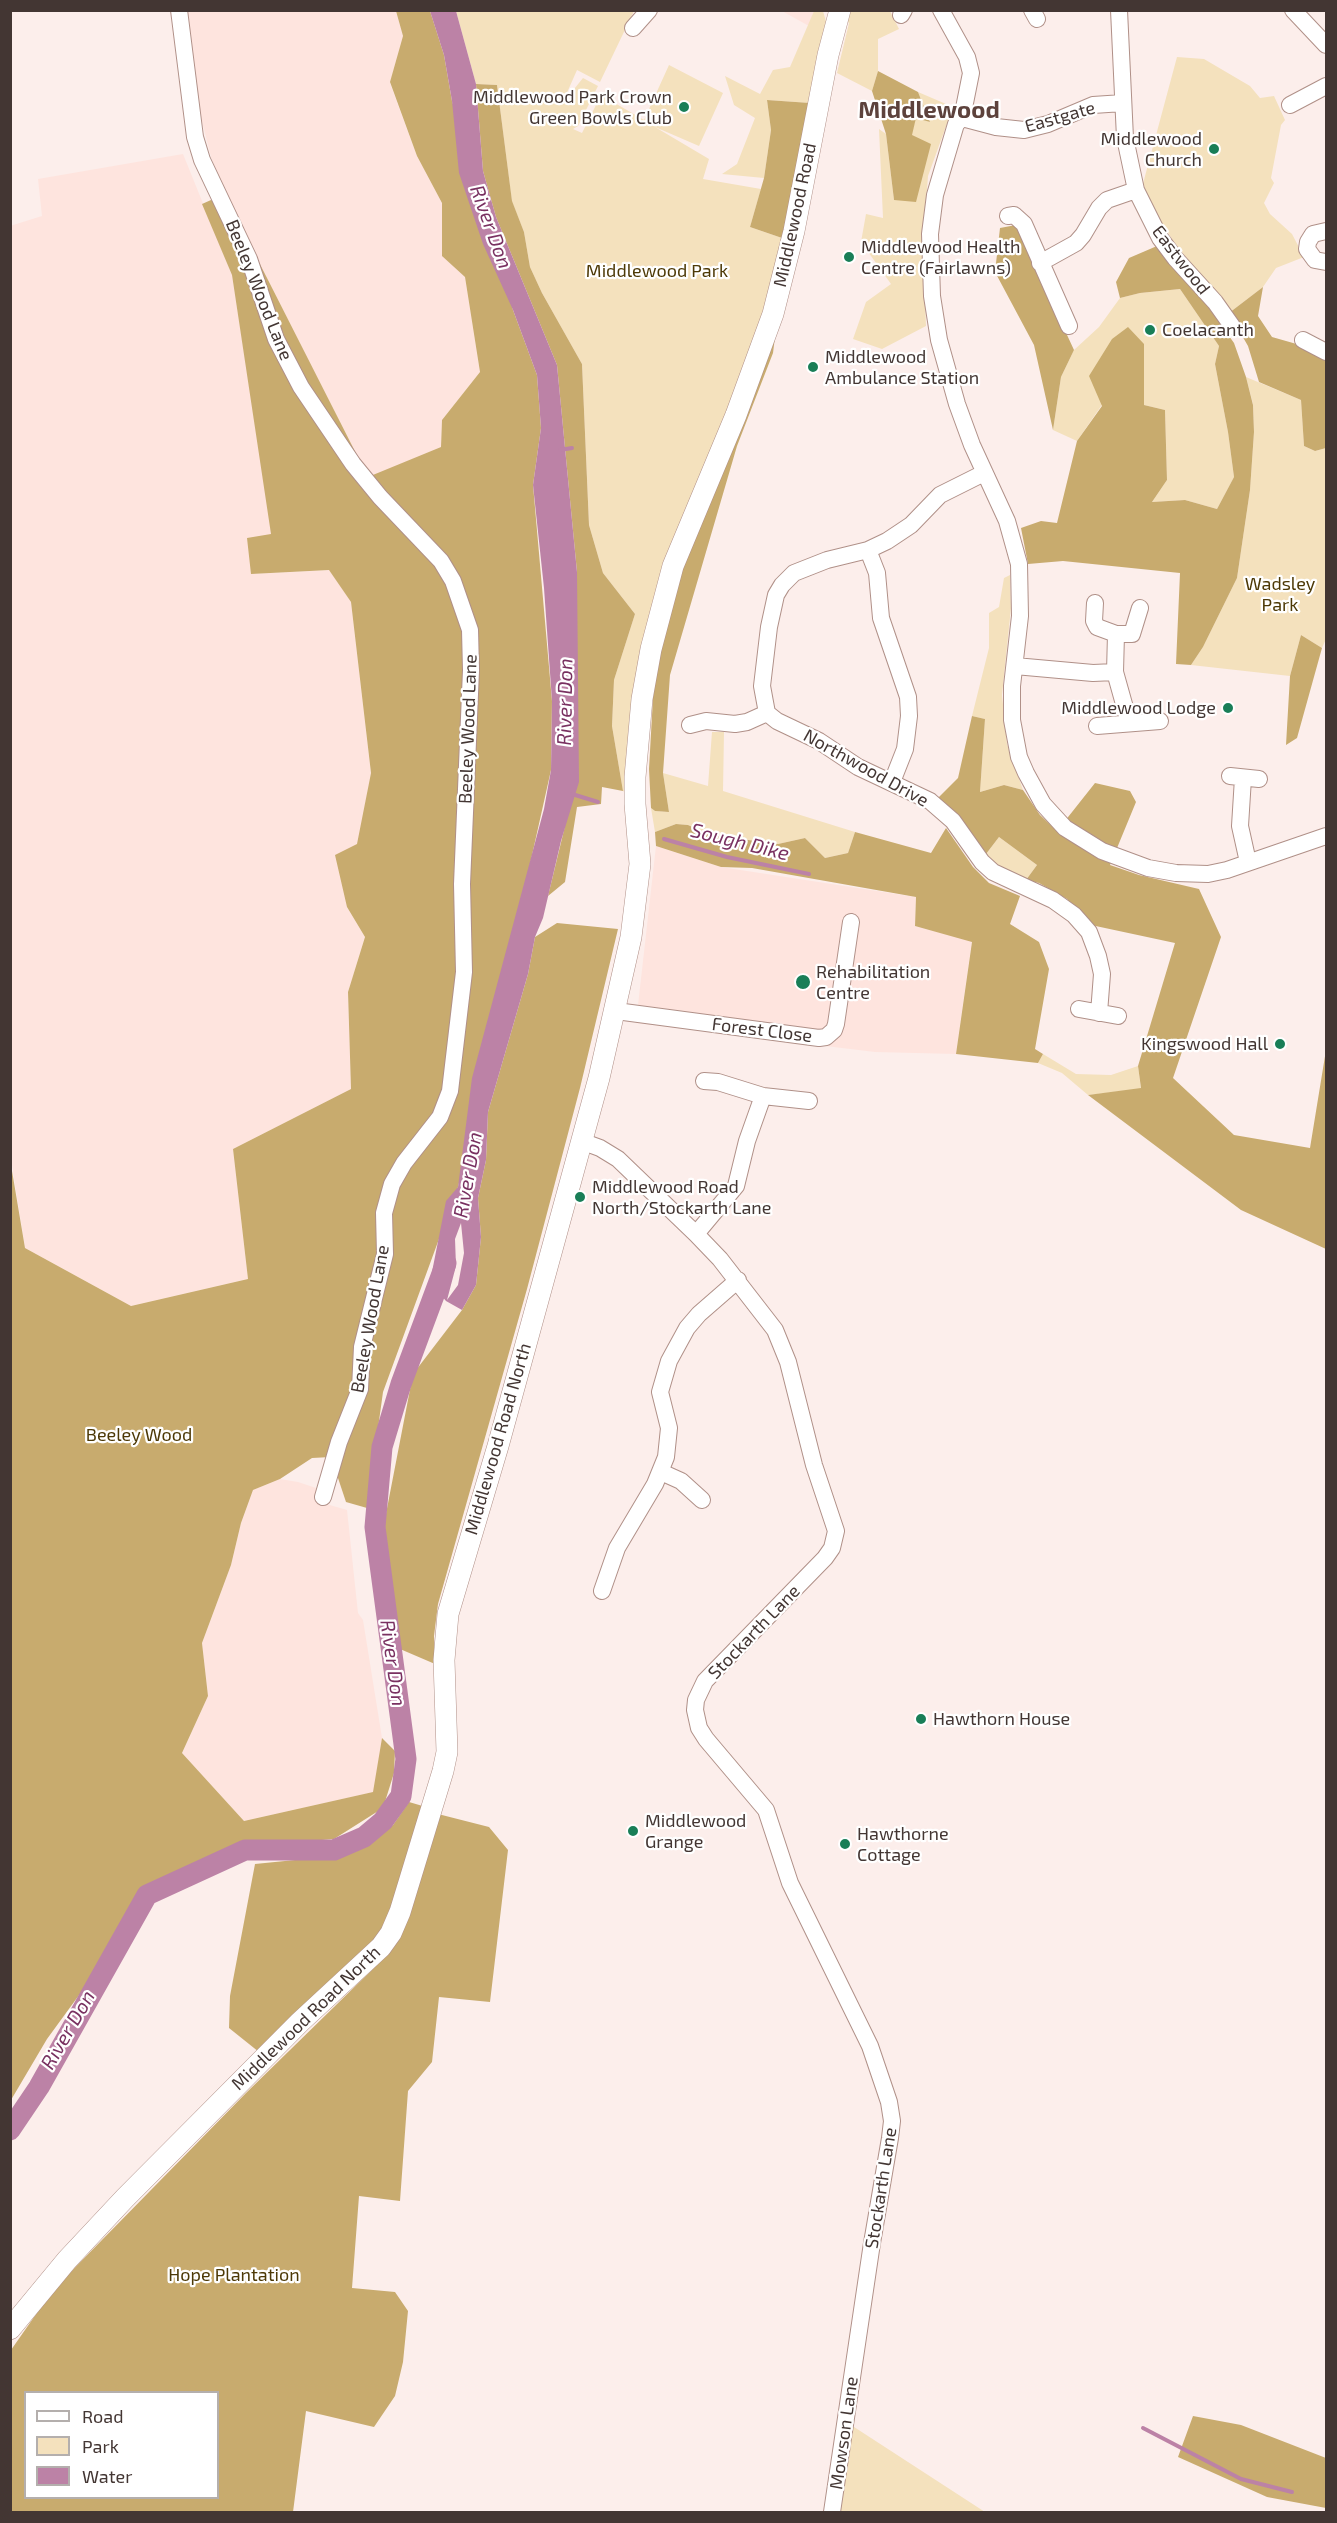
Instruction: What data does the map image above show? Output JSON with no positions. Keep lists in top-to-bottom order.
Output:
{
  "streets": {
    "main road": ["Middlewood Road", "Middlewood Road North"],
    "street": [
      "Eastgate",
      "Eastwood",
      "Beeley Wood Lane",
      "Northwood Drive",
      "Forest Close",
      "Stockarth Lane",
      "Mowson Lane"
    ]
  },
  "crossings": [
    ["Eastgate", "Eastwood"],
    ["Middlewood Road", "Middlewood Road North"],
    ["Forest Close", "Middlewood Road North"],
    ["Middlewood Road North", "Stockarth Lane"],
    ["Stockarth Lane", "Mowson Lane"]
  ],
  "districts": ["Middlewood"],
  "water": ["River Don", "Sough Dike"],
  "parks": [
    "Middlewood Park",
    "Wadsley Park",
    "Beeley Wood",
    "Hope Plantation"
  ],
  "places": [
    "Middlewood Park Crown Green Bowls Club",
    "Middlewood Church",
    "Middlewood Health Centre (Fairlawns)",
    "Coelacanth",
    "Middlewood Ambulance Station",
    "Middlewood Lodge",
    "Rehabilitation Centre",
    "Kingswood Hall",
    "Middlewood Road North/Stockarth Lane",
    "Hawthorn House",
    "Middlewood Grange",
    "Hawthorne Cottage"
  ],
  "legend": ["Road", "Park", "Water"]
}
